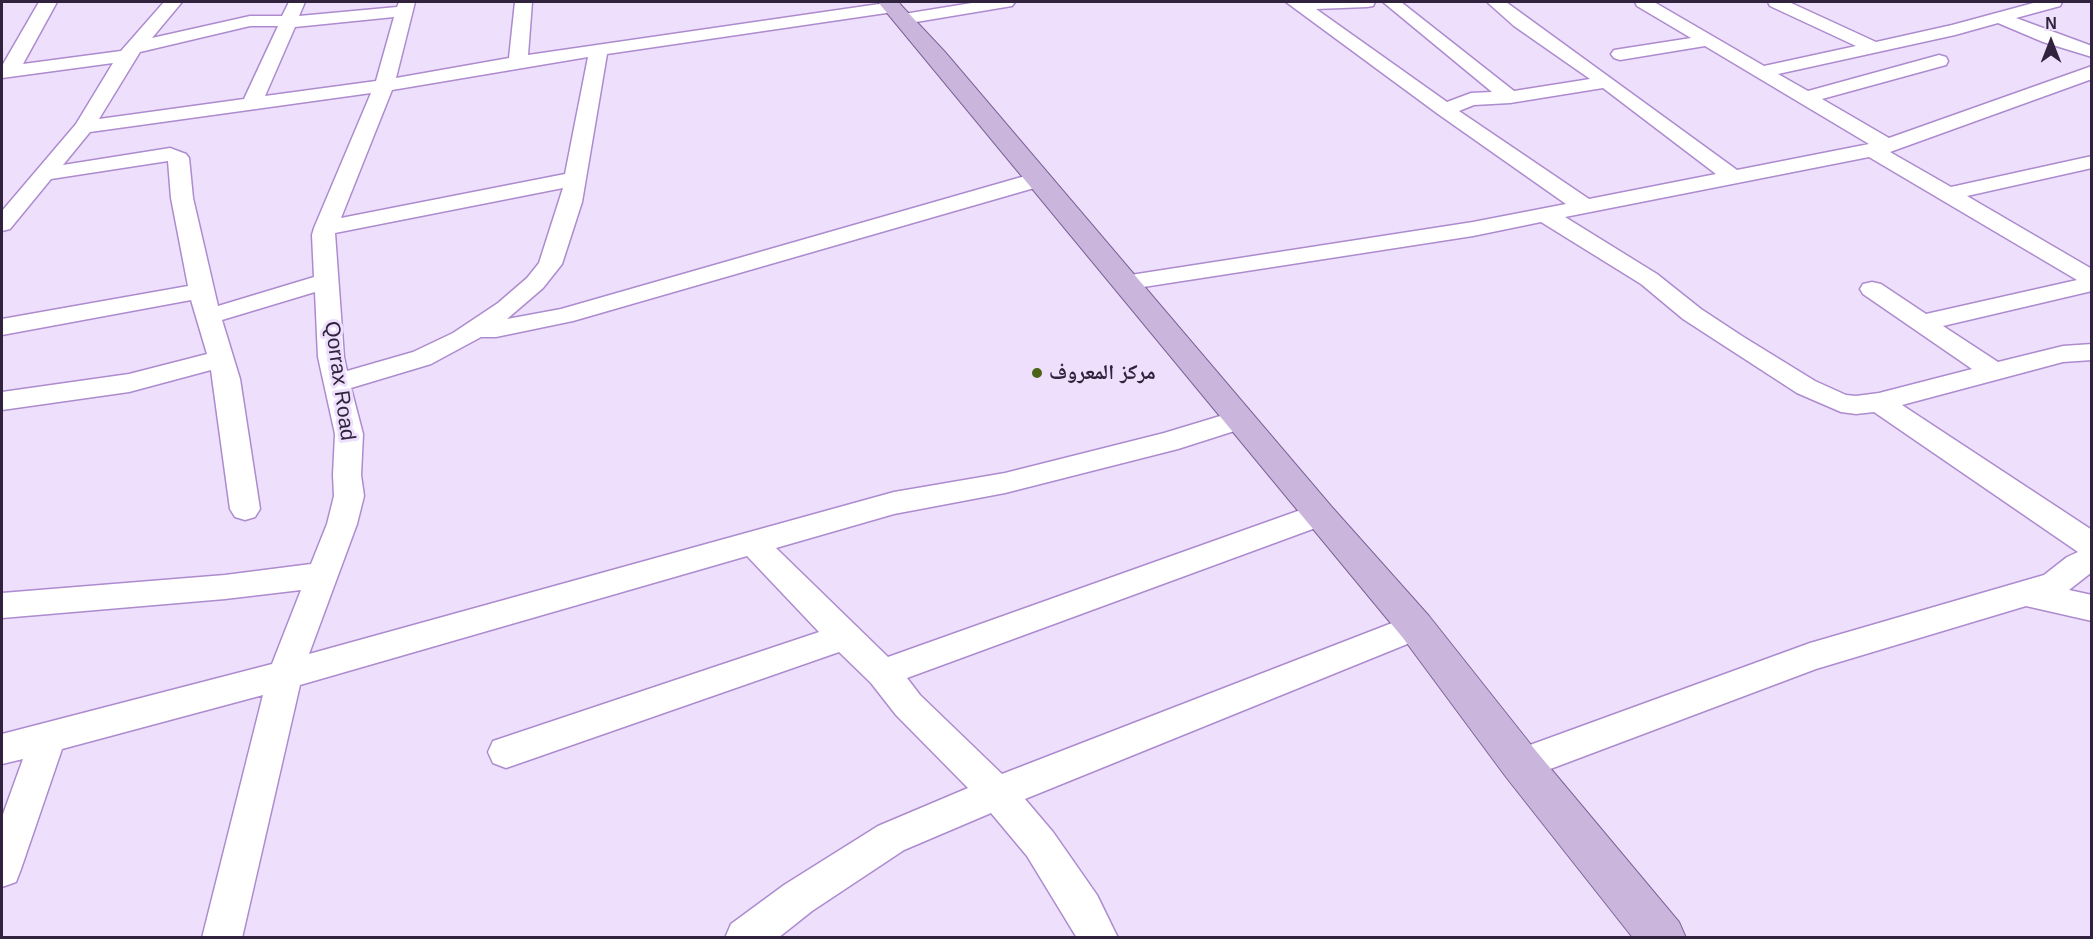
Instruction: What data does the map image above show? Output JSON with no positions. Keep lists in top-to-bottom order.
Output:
{
  "streets": {
    "street": ["Qorrax Road"]
  },
  "places": ["مركز المعروف"],
  "north": "top"
}
